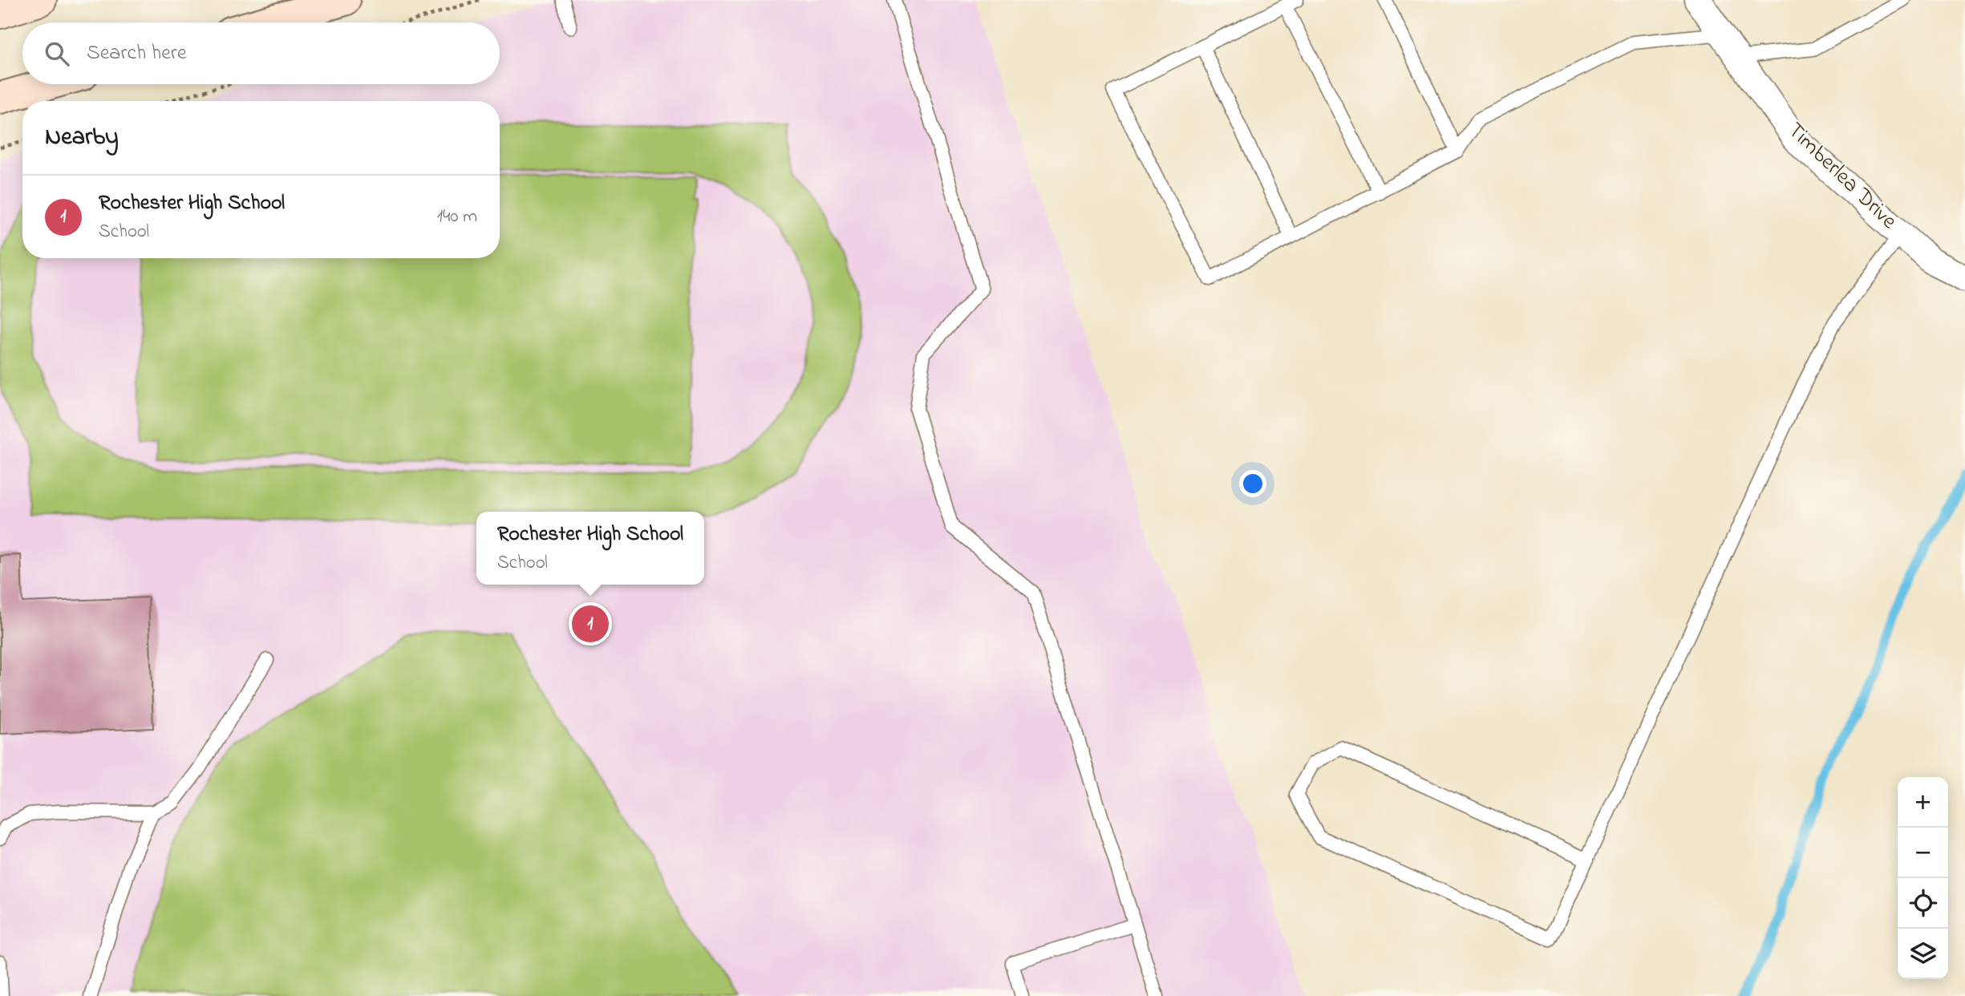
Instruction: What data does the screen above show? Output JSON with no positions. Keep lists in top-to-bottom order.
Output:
{
  "streets": {
    "street": ["Timberlea Drive"]
  },
  "page": {
    "search": "Search here",
    "heading": "Nearby",
    "list": [
      {
        "mark": "1",
        "name": "Rochester High School",
        "note": "School",
        "value": "140 m"
      }
    ],
    "popup": ["Rochester High School", "School"],
    "pins": "1",
    "map_buttons": ["+", "−"]
  }
}
